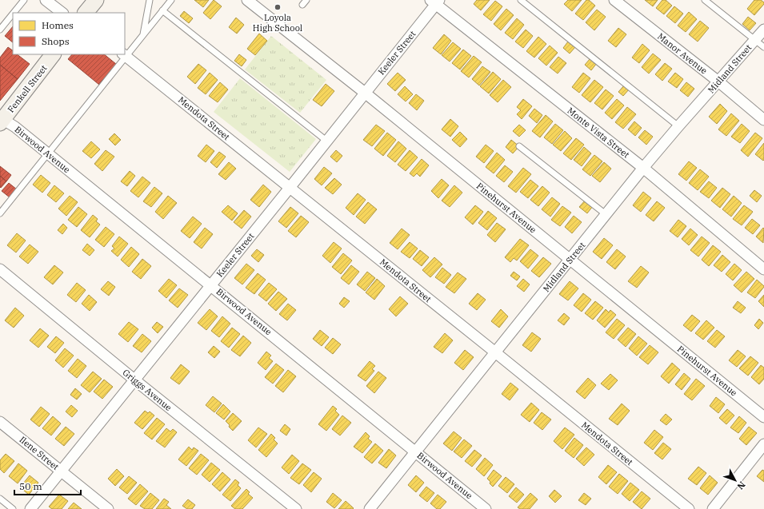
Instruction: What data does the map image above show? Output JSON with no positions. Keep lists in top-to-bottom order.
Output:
{
  "streets": {
    "street": [
      "Keeler Street",
      "Manor Avenue",
      "Midland Street",
      "Fenkell Street",
      "Mendota Street",
      "Monte Vista Street",
      "Birwood Avenue",
      "Pinehurst Avenue",
      "Griggs Avenue",
      "Ilene Street"
    ]
  },
  "crossings": [
    ["Keeler Street", "Mendota Street"],
    ["Keeler Street", "Monte Vista Street"],
    ["Keeler Street", "Birwood Avenue"],
    ["Keeler Street", "Pinehurst Avenue"],
    ["Keeler Street", "Griggs Avenue"],
    ["Keeler Street", "Ilene Street"],
    ["Manor Avenue", "Midland Street"],
    ["Midland Street", "Mendota Street"],
    ["Midland Street", "Monte Vista Street"],
    ["Midland Street", "Birwood Avenue"],
    ["Midland Street", "Pinehurst Avenue"],
    ["Fenkell Street", "Birwood Avenue"]
  ],
  "places": ["Loyola High School"],
  "legend": ["Homes", "Shops"],
  "scale_bar": "50 m",
  "north": "bottom right"
}
